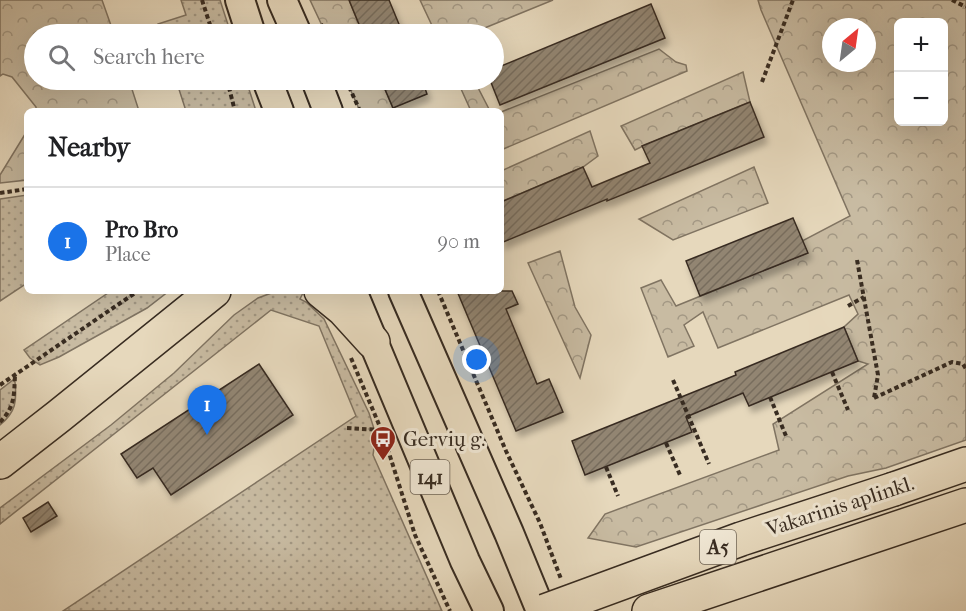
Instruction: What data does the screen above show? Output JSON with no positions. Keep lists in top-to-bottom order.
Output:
{
  "streets": {
    "highway": ["Vakarinis aplinkl.", "A5"],
    "main road": ["141"]
  },
  "crossings": [
    ["141", "Vakarinis aplinkl."]
  ],
  "places": {
    "bus stop": ["Gervių g."]
  },
  "north": "top right",
  "page": {
    "map_buttons": ["+", "−"],
    "search": "Search here",
    "heading": "Nearby",
    "list": [
      {
        "mark": "1",
        "name": "Pro Bro",
        "note": "Place",
        "value": "90 m"
      }
    ],
    "pins": "1"
  }
}
